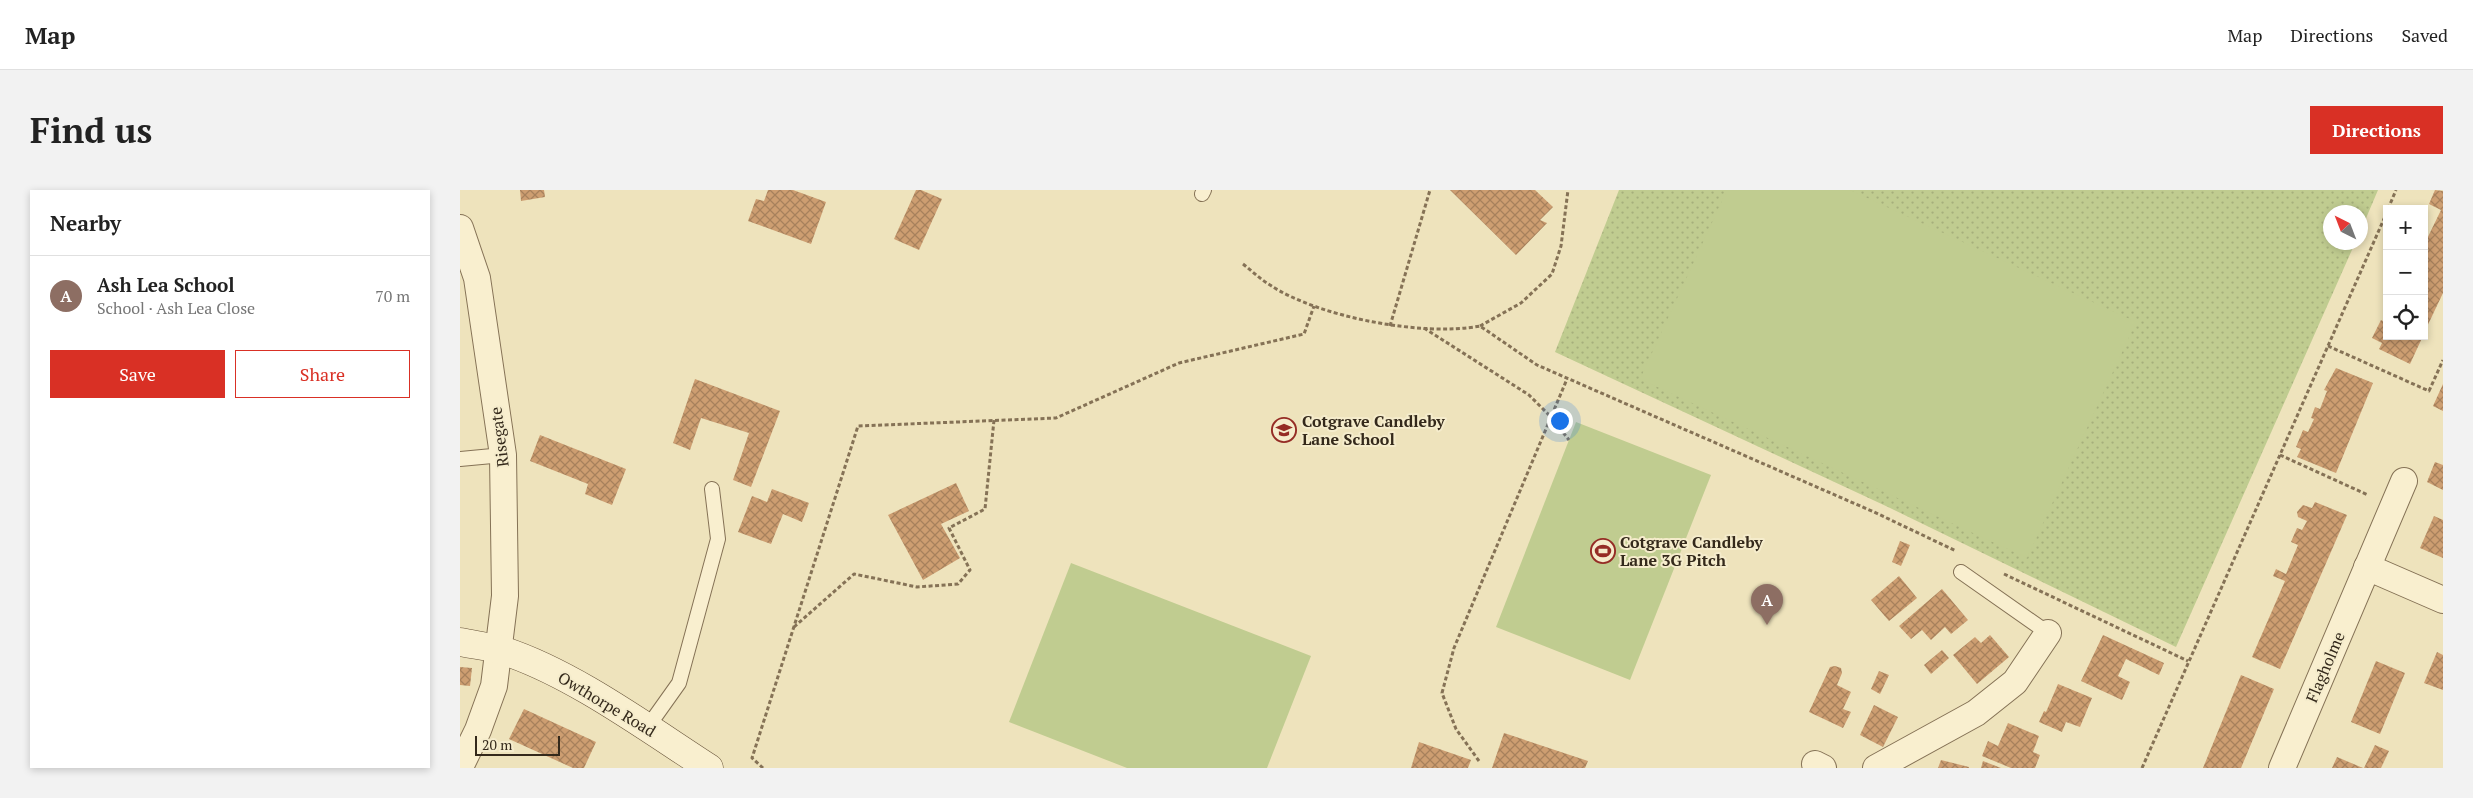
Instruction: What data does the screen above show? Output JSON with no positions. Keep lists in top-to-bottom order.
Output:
{
  "streets": {
    "street": ["Risegate", "Flagholme", "Owthorpe Road"]
  },
  "crossings": [
    ["Risegate", "Owthorpe Road"]
  ],
  "places": {
    "school or university": ["Cotgrave Candleby Lane School"],
    "sports": ["Cotgrave Candleby Lane 3G Pitch"]
  },
  "scale_bar": "20 m",
  "north": "top left",
  "page": {
    "header": "Map",
    "nav": ["Map", "Directions", "Saved"],
    "buttons": [
      "Directions",
      ["Save", "Share"]
    ],
    "title": "Find us",
    "heading": "Nearby",
    "map_buttons": ["+", "−"],
    "list": [
      {
        "mark": "A",
        "name": "Ash Lea School",
        "note": "School · Ash Lea Close",
        "value": "70 m"
      }
    ],
    "pins": "A",
    "scale": "20 m"
  }
}
